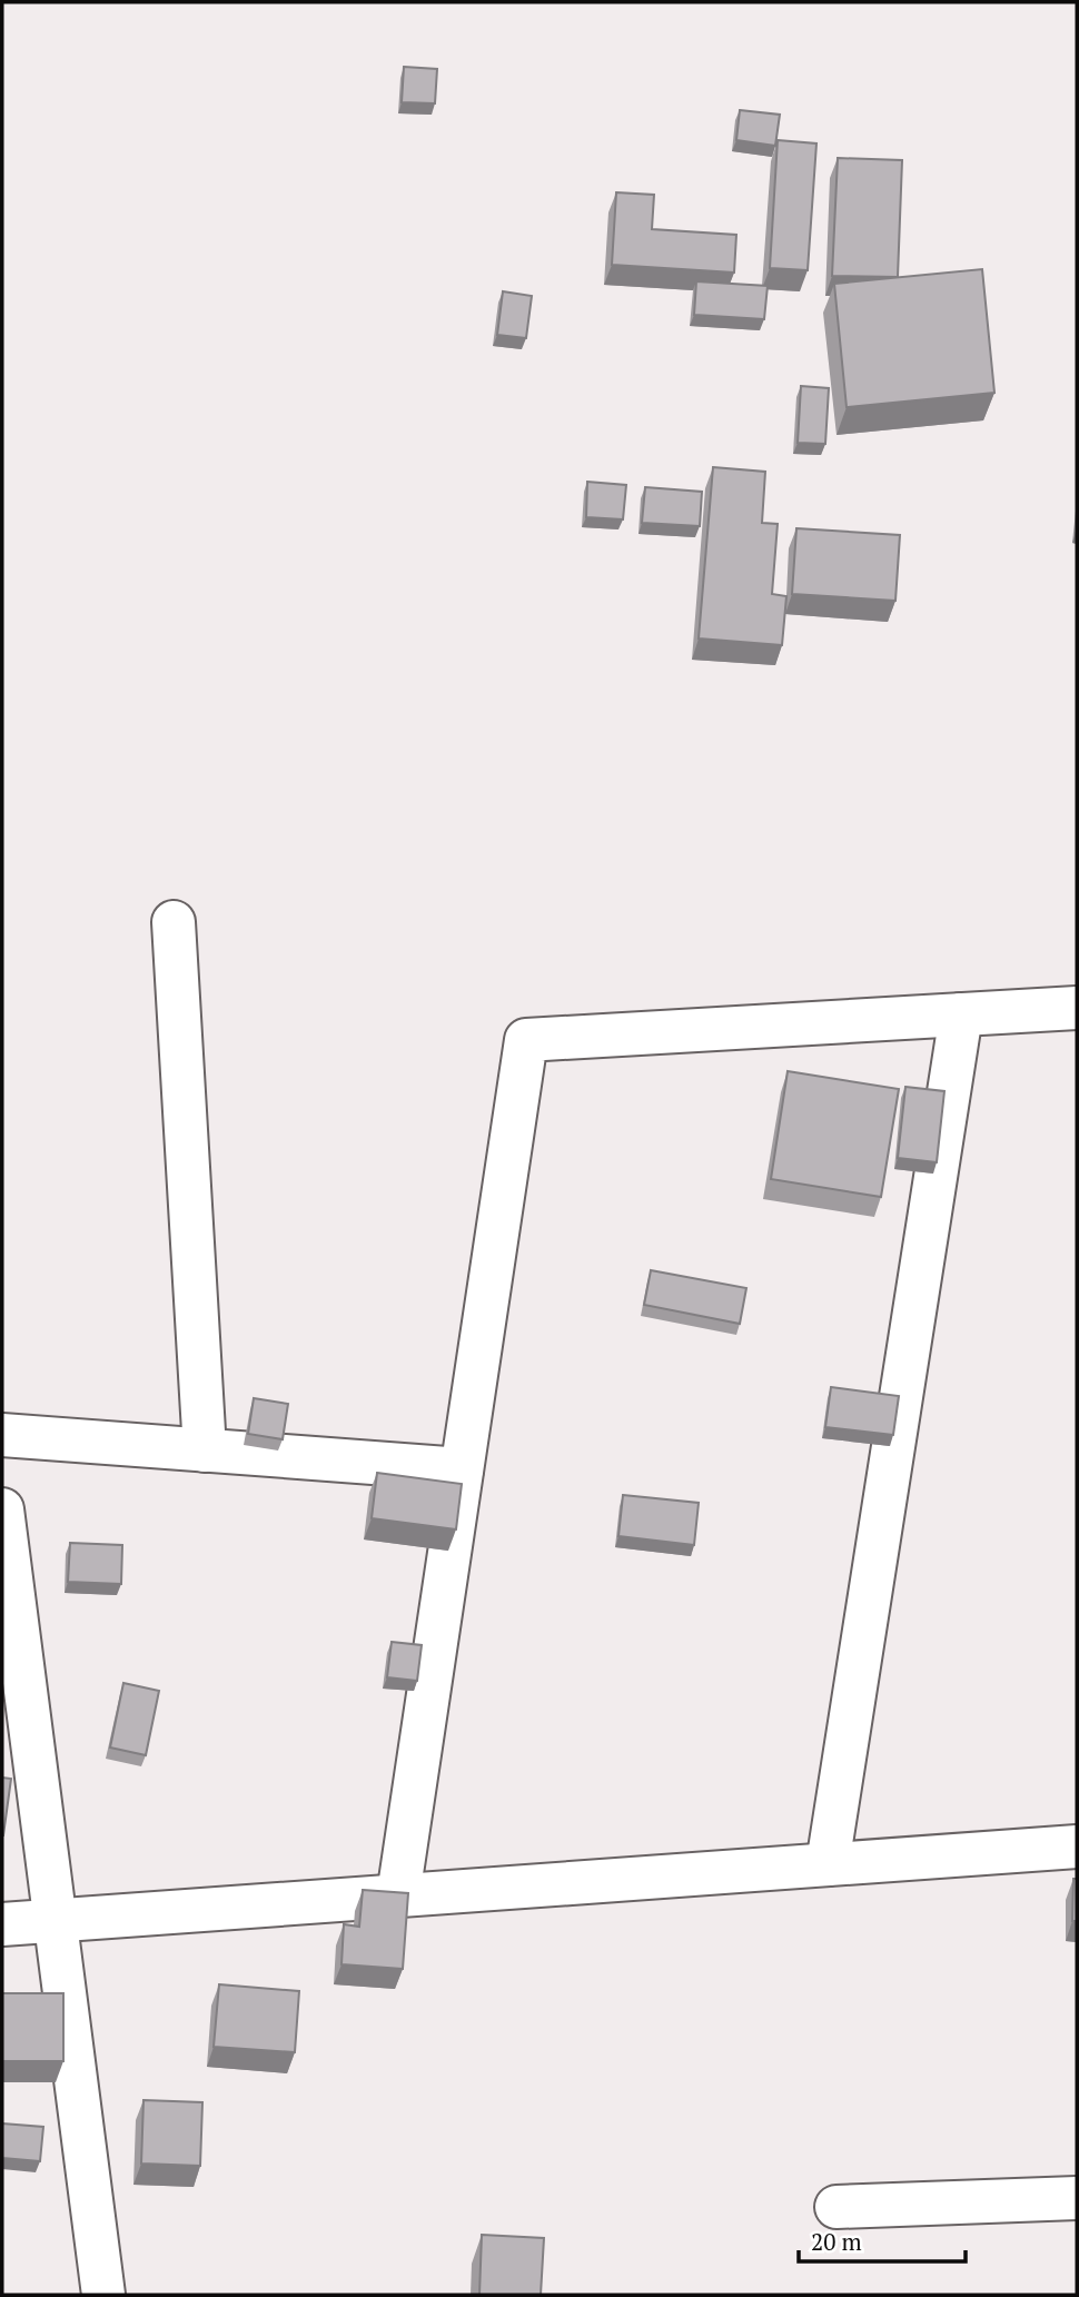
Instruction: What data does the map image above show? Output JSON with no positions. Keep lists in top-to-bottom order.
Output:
{
  "scale_bar": "20 m"
}
